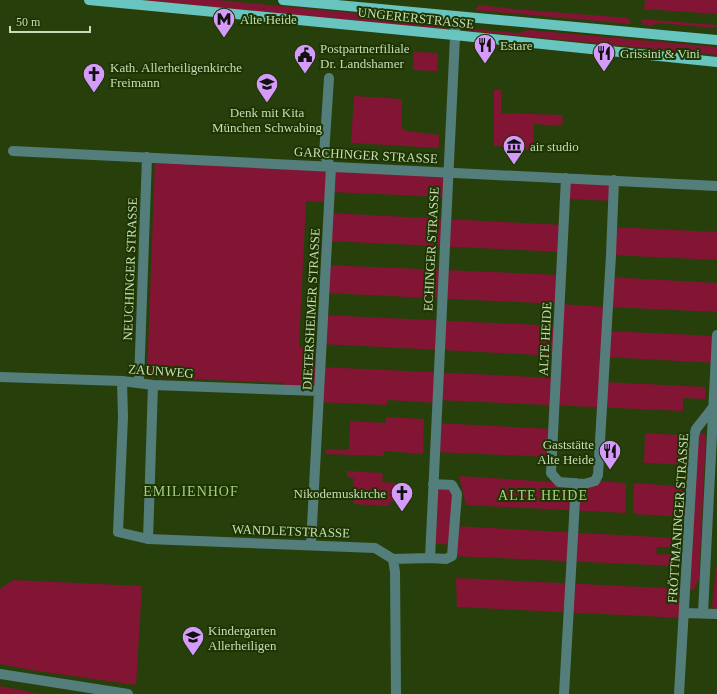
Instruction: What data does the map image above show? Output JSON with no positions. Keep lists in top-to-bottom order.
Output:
{
  "streets": {
    "main road": ["UNGERERSTRASSE"],
    "street": [
      "GARCHINGER STRASSE",
      "ECHINGER STRASSE",
      "NEUCHINGER STRASSE",
      "DIETERSHEIMER STRASSE",
      "ALTE HEIDE",
      "ZAUNWEG",
      "FRÖTTMANINGER STRASSE",
      "WANDLETSTRASSE"
    ]
  },
  "crossings": [
    ["UNGERERSTRASSE", "ECHINGER STRASSE"],
    ["GARCHINGER STRASSE", "ECHINGER STRASSE"],
    ["GARCHINGER STRASSE", "NEUCHINGER STRASSE"],
    ["GARCHINGER STRASSE", "DIETERSHEIMER STRASSE"],
    ["GARCHINGER STRASSE", "ALTE HEIDE"],
    ["NEUCHINGER STRASSE", "ZAUNWEG"],
    ["DIETERSHEIMER STRASSE", "ZAUNWEG"],
    ["DIETERSHEIMER STRASSE", "WANDLETSTRASSE"],
    ["ZAUNWEG", "WANDLETSTRASSE"]
  ],
  "districts": ["EMILIENHOF", "ALTE HEIDE"],
  "places": {
    "metro station": ["Alte Heide"],
    "restaurant": ["Estare", "Grissini & Vini", "Gaststätte Alte Heide"],
    "public building": ["Postpartnerfiliale Dr. Landshamer"],
    "church": ["Kath. Allerheiligenkirche Freimann", "Nikodemuskirche"],
    "school or university": ["Denk mit Kita München Schwabing", "Kindergarten Allerheiligen"],
    "museum": ["air studio"]
  },
  "scale_bar": "50 m"
}
